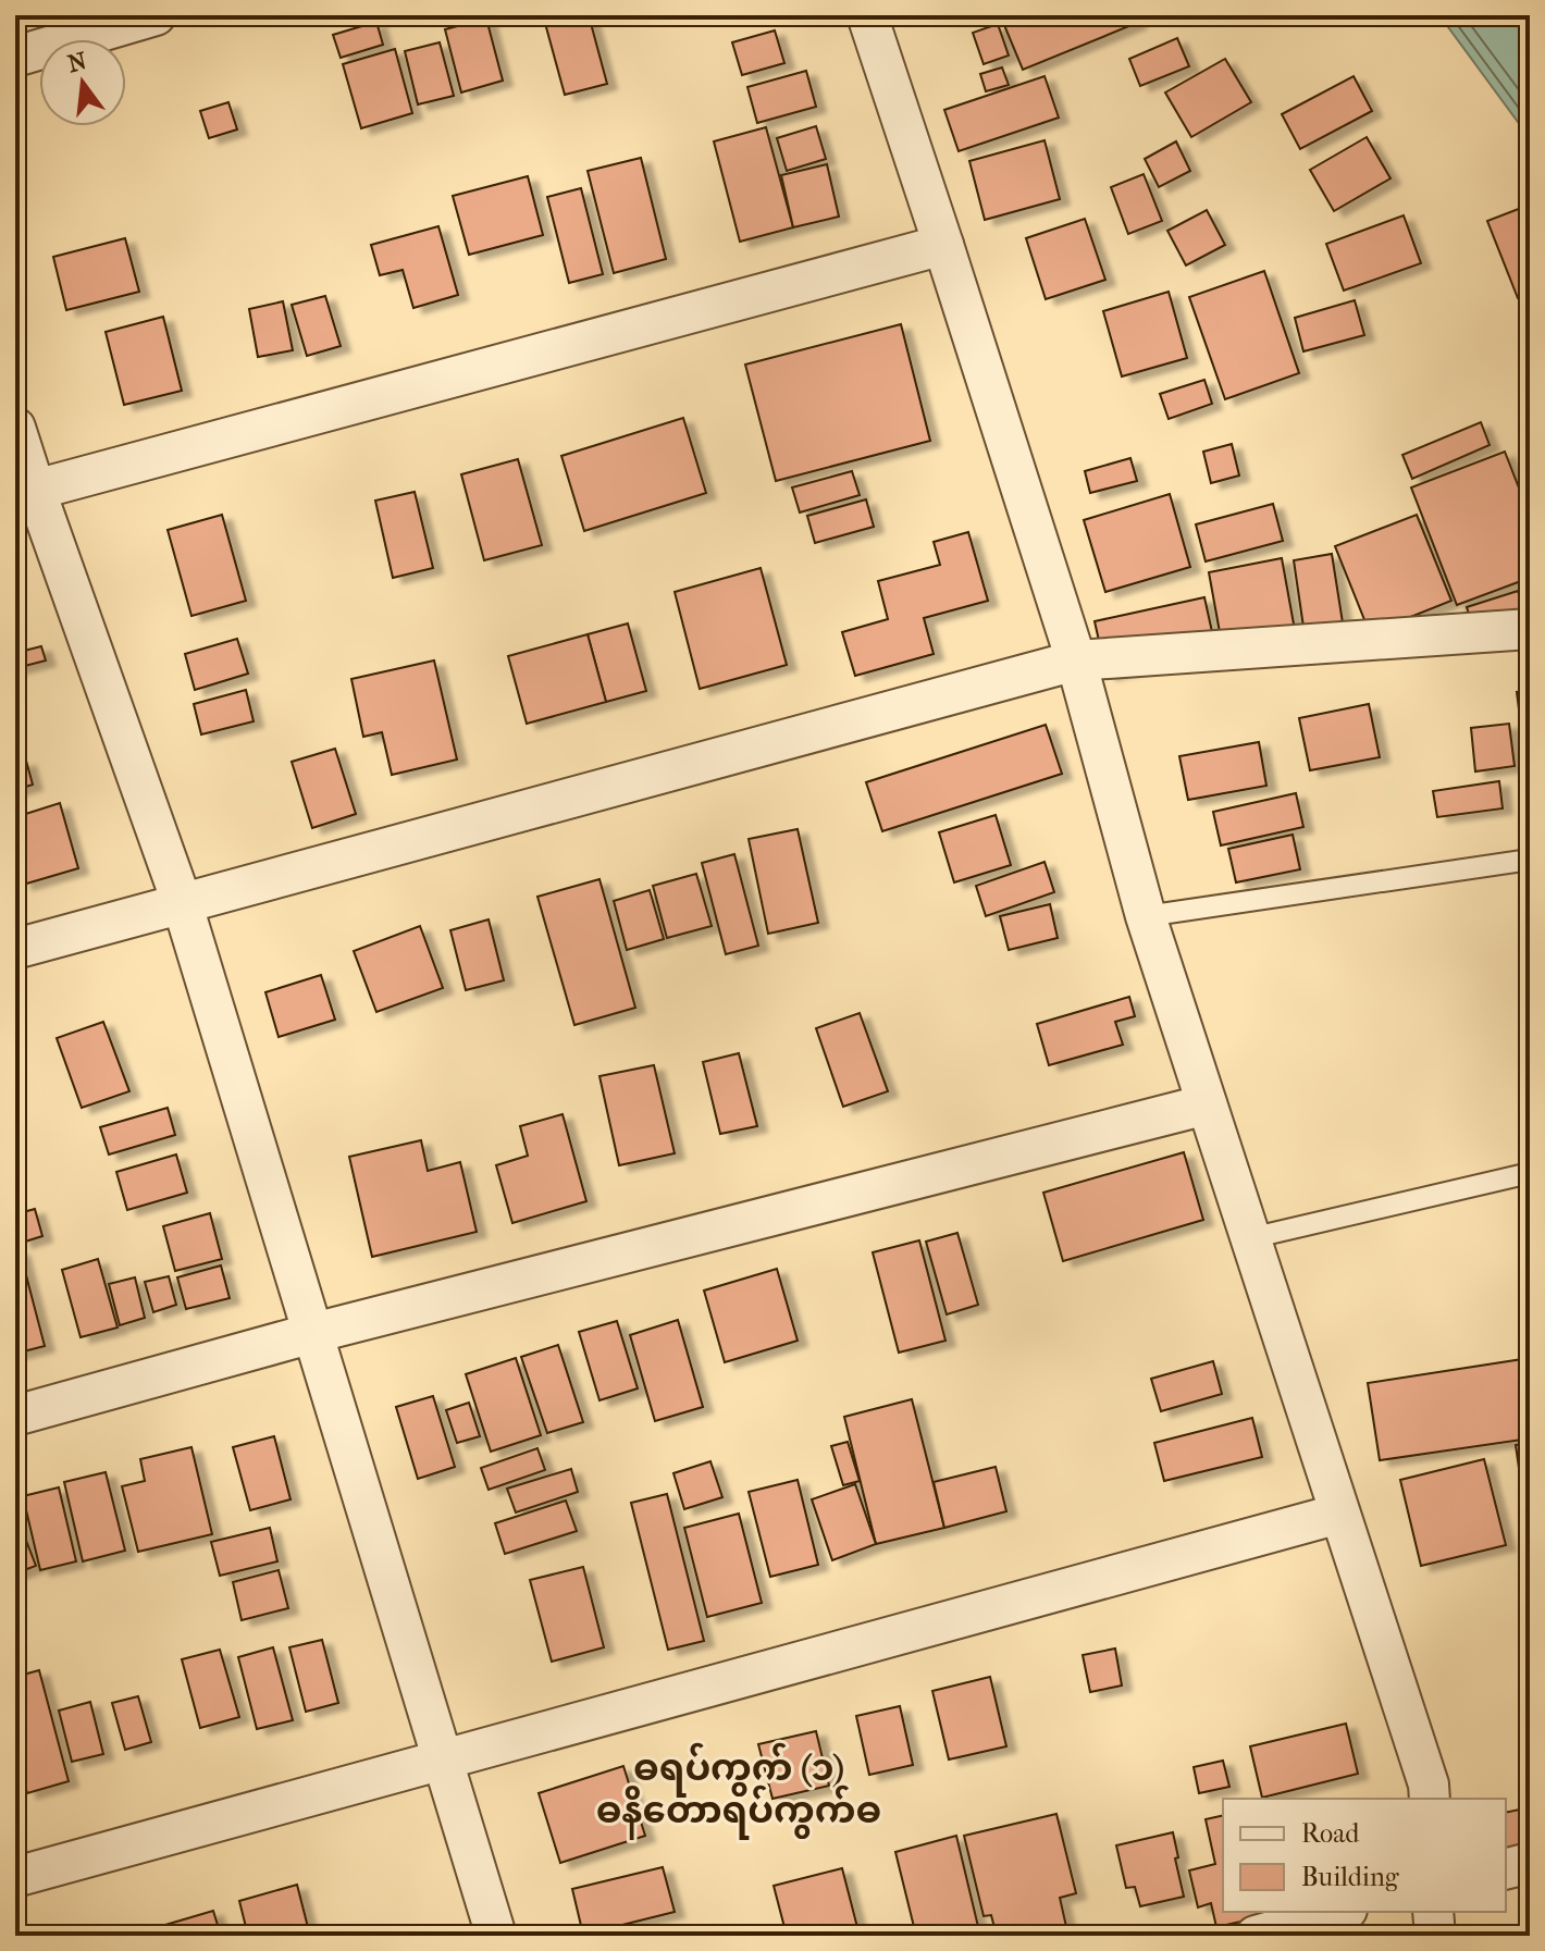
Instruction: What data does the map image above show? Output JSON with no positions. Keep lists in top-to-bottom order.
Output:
{
  "districts": ["ဓရပ်ကွက် (၁) ဓနိတောရပ်ကွက်ဓ"],
  "legend": ["Road", "Building"],
  "north": "top"
}
